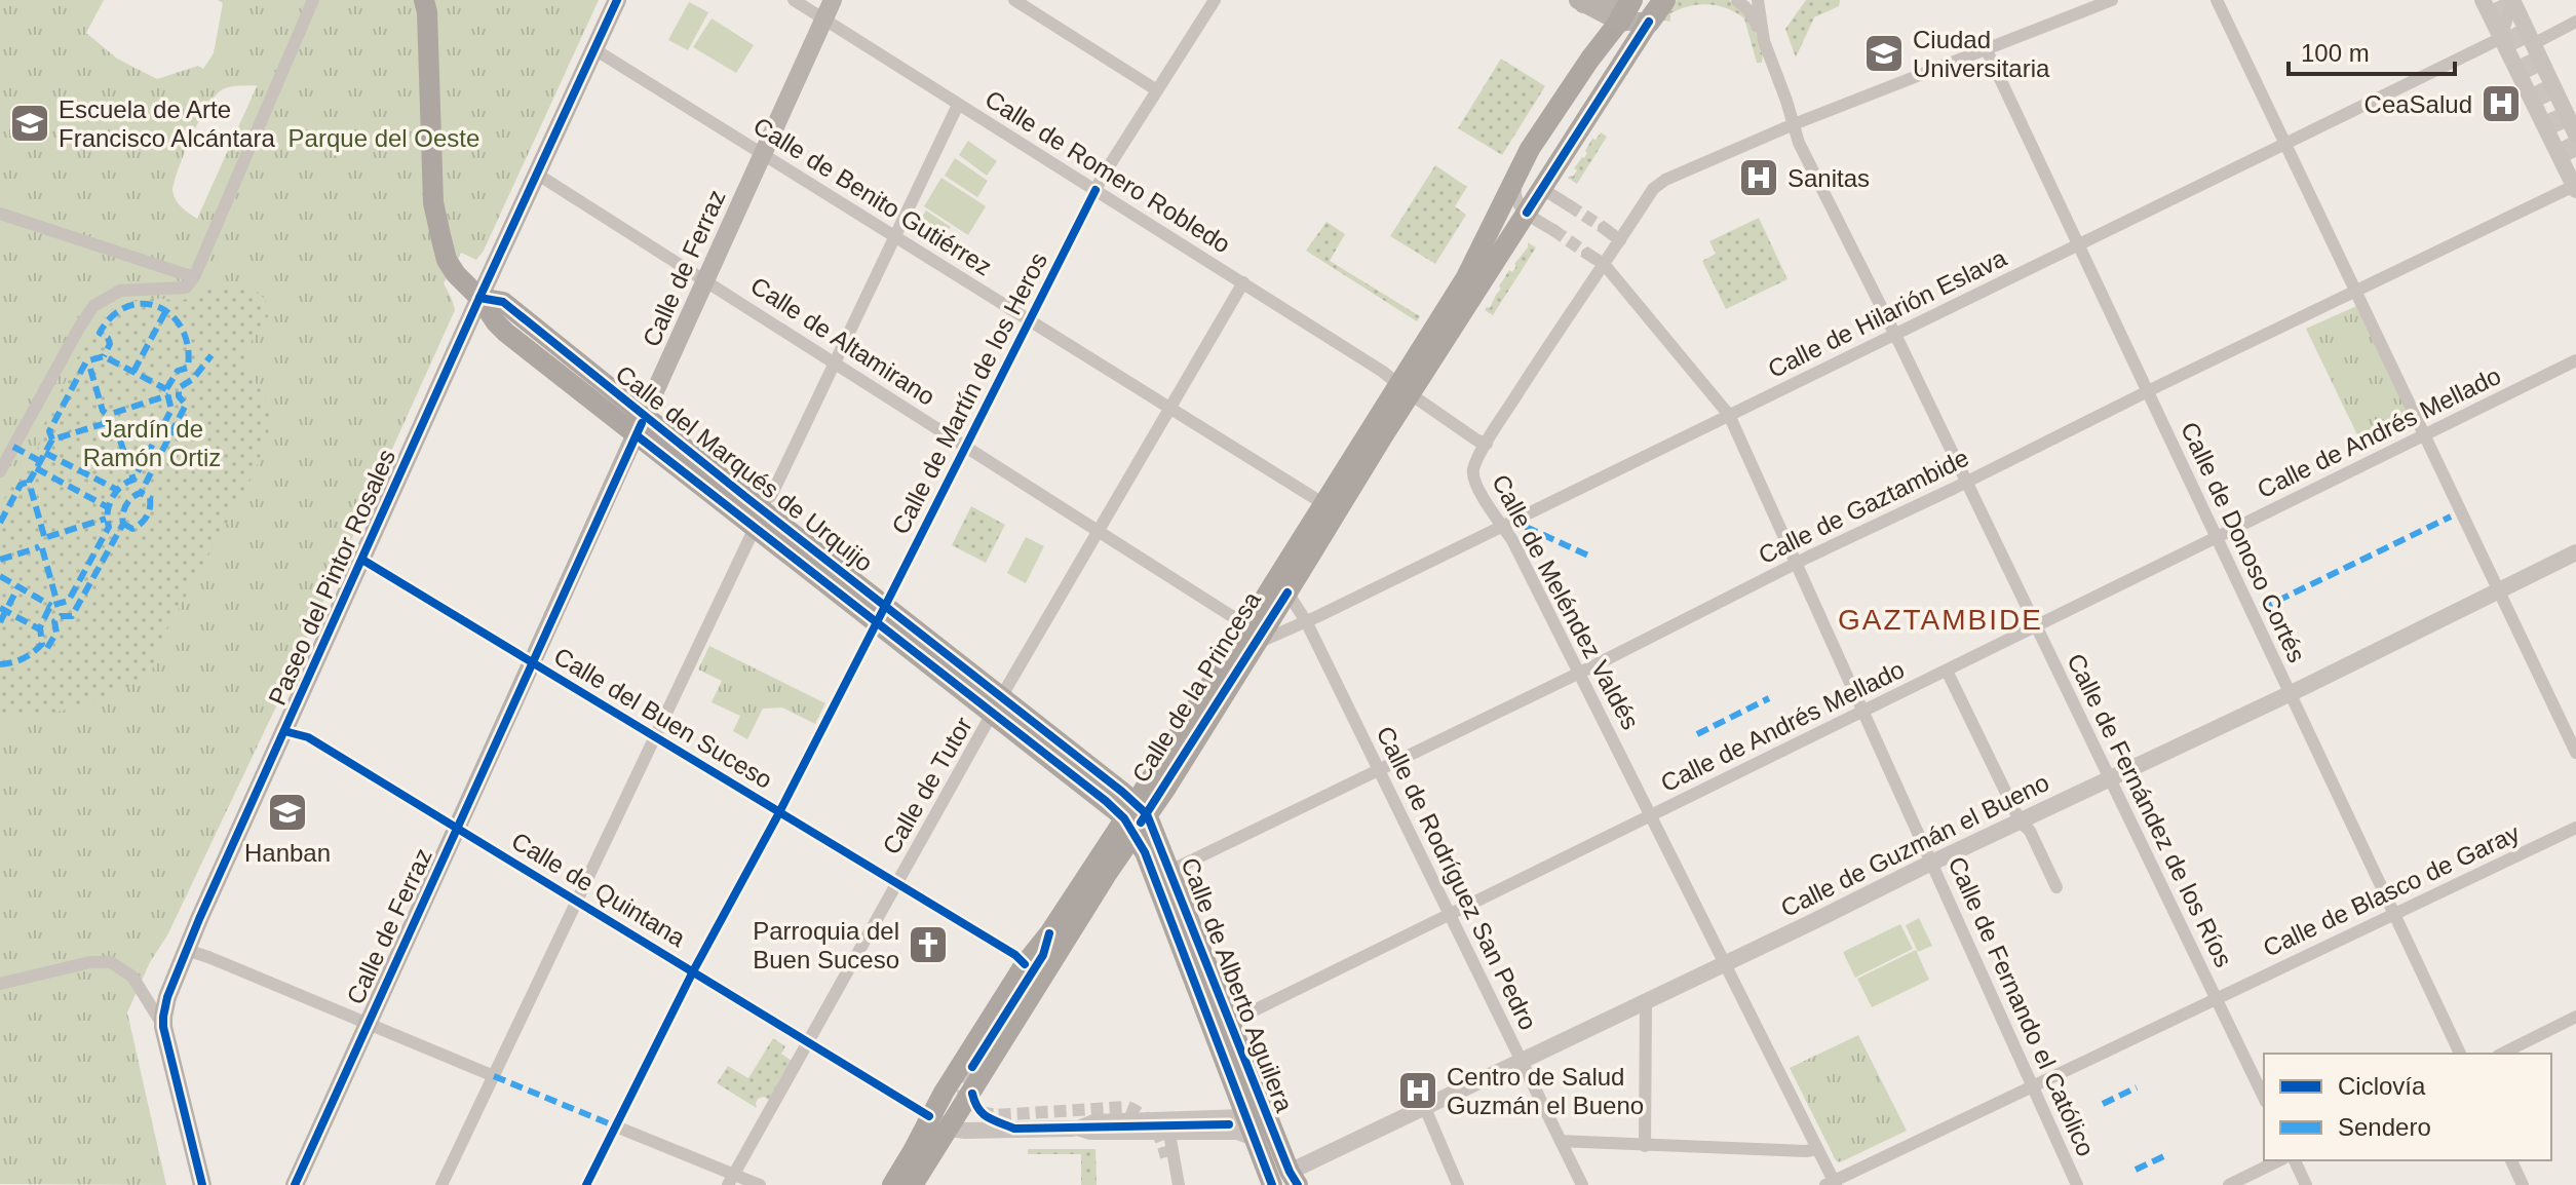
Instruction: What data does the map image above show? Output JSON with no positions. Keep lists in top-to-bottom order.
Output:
{
  "streets": {
    "highway": ["Calle de la Princesa"],
    "main road": [
      "Calle de Ferraz",
      "Calle del Marqués de Urquijo",
      "Paseo del Pintor Rosales",
      "Calle de Alberto Aguilera"
    ],
    "street": [
      "Calle de Romero Robledo",
      "Calle de Benito Gutiérrez",
      "Calle de Hilarión Eslava",
      "Calle de Altamirano",
      "Calle de Martín de los Heros",
      "Calle de Andrés Mellado",
      "Calle de Gaztambide",
      "Calle de Donoso Cortés",
      "Calle de Meléndez Valdés",
      "Calle del Buen Suceso",
      "Calle de Tutor",
      "Calle de Fernández de los Ríos",
      "Calle de Guzmán el Bueno",
      "Calle de Rodríguez San Pedro",
      "Calle de Quintana",
      "Calle de Blasco de Garay",
      "Calle de Fernando el Católico"
    ]
  },
  "crossings": [
    ["Calle de Romero Robledo", "Calle de Ferraz"],
    ["Calle de Romero Robledo", "Calle de Martín de los Heros"],
    ["Calle de Romero Robledo", "Calle de Meléndez Valdés"],
    ["Calle de Romero Robledo", "Calle de la Princesa"],
    ["Calle de Romero Robledo", "Calle de Tutor"],
    ["Calle de Benito Gutiérrez", "Calle de Ferraz"],
    ["Calle de Benito Gutiérrez", "Calle de Martín de los Heros"],
    ["Calle de Benito Gutiérrez", "Paseo del Pintor Rosales"],
    ["Calle de Benito Gutiérrez", "Calle de la Princesa"],
    ["Calle de Benito Gutiérrez", "Calle de Tutor"],
    ["Calle de Ferraz", "Calle de Altamirano"],
    ["Calle de Ferraz", "Calle del Marqués de Urquijo"],
    ["Calle de Ferraz", "Calle del Buen Suceso"],
    ["Calle de Ferraz", "Calle de Quintana"],
    ["Calle de Hilarión Eslava", "Calle de Donoso Cortés"],
    ["Calle de Hilarión Eslava", "Calle de Meléndez Valdés"],
    ["Calle de Hilarión Eslava", "Calle de la Princesa"],
    ["Calle de Hilarión Eslava", "Calle de Fernández de los Ríos"],
    ["Calle de Hilarión Eslava", "Calle de Rodríguez San Pedro"],
    ["Calle de Hilarión Eslava", "Calle de Fernando el Católico"],
    ["Calle de Altamirano", "Calle de Martín de los Heros"],
    ["Calle de Altamirano", "Paseo del Pintor Rosales"],
    ["Calle de Altamirano", "Calle de la Princesa"],
    ["Calle de Altamirano", "Calle de Tutor"],
    ["Calle de Martín de los Heros", "Calle del Marqués de Urquijo"],
    ["Calle de Martín de los Heros", "Calle del Buen Suceso"],
    ["Calle de Martín de los Heros", "Calle de Quintana"],
    ["Calle de Andrés Mellado", "Calle de Donoso Cortés"],
    ["Calle de Andrés Mellado", "Calle de Meléndez Valdés"],
    ["Calle de Andrés Mellado", "Calle de Fernández de los Ríos"],
    ["Calle de Andrés Mellado", "Calle de Rodríguez San Pedro"],
    ["Calle de Andrés Mellado", "Calle de Alberto Aguilera"],
    ["Calle de Andrés Mellado", "Calle de Fernando el Católico"],
    ["Calle del Marqués de Urquijo", "Paseo del Pintor Rosales"],
    ["Calle del Marqués de Urquijo", "Calle de la Princesa"],
    ["Calle del Marqués de Urquijo", "Calle de Tutor"],
    ["Calle del Marqués de Urquijo", "Calle de Alberto Aguilera"],
    ["Calle de Gaztambide", "Calle de Donoso Cortés"],
    ["Calle de Gaztambide", "Calle de Meléndez Valdés"],
    ["Calle de Gaztambide", "Calle de Fernández de los Ríos"],
    ["Calle de Gaztambide", "Calle de Rodríguez San Pedro"],
    ["Calle de Gaztambide", "Calle de Alberto Aguilera"],
    ["Calle de Gaztambide", "Calle de Fernando el Católico"],
    ["Calle de Donoso Cortés", "Calle de Guzmán el Bueno"],
    ["Calle de Donoso Cortés", "Calle de Blasco de Garay"],
    ["Paseo del Pintor Rosales", "Calle del Buen Suceso"],
    ["Paseo del Pintor Rosales", "Calle de Quintana"],
    ["Calle de Meléndez Valdés", "Calle de la Princesa"],
    ["Calle de Meléndez Valdés", "Calle de Guzmán el Bueno"],
    ["Calle de Meléndez Valdés", "Calle de Blasco de Garay"],
    ["Calle de la Princesa", "Calle del Buen Suceso"],
    ["Calle de la Princesa", "Calle de Rodríguez San Pedro"],
    ["Calle de la Princesa", "Calle de Quintana"],
    ["Calle de la Princesa", "Calle de Alberto Aguilera"],
    ["Calle del Buen Suceso", "Calle de Tutor"],
    ["Calle de Tutor", "Calle de Quintana"],
    ["Calle de Fernández de los Ríos", "Calle de Guzmán el Bueno"],
    ["Calle de Fernández de los Ríos", "Calle de Blasco de Garay"],
    ["Calle de Guzmán el Bueno", "Calle de Rodríguez San Pedro"],
    ["Calle de Guzmán el Bueno", "Calle de Alberto Aguilera"],
    ["Calle de Guzmán el Bueno", "Calle de Fernando el Católico"],
    ["Calle de Blasco de Garay", "Calle de Fernando el Católico"]
  ],
  "districts": ["GAZTAMBIDE"],
  "parks": ["Parque del Oeste", "Jardín de Ramón Ortiz"],
  "places": {
    "school or university": ["Ciudad Universitaria", "Escuela de Arte Francisco Alcántara", "Hanban"],
    "hospital": ["CeaSalud", "Sanitas", "Centro de Salud Guzmán el Bueno"],
    "church": ["Parroquia del Buen Suceso"]
  },
  "legend": ["Ciclovía", "Sendero"],
  "scale_bar": "100 m"
}
